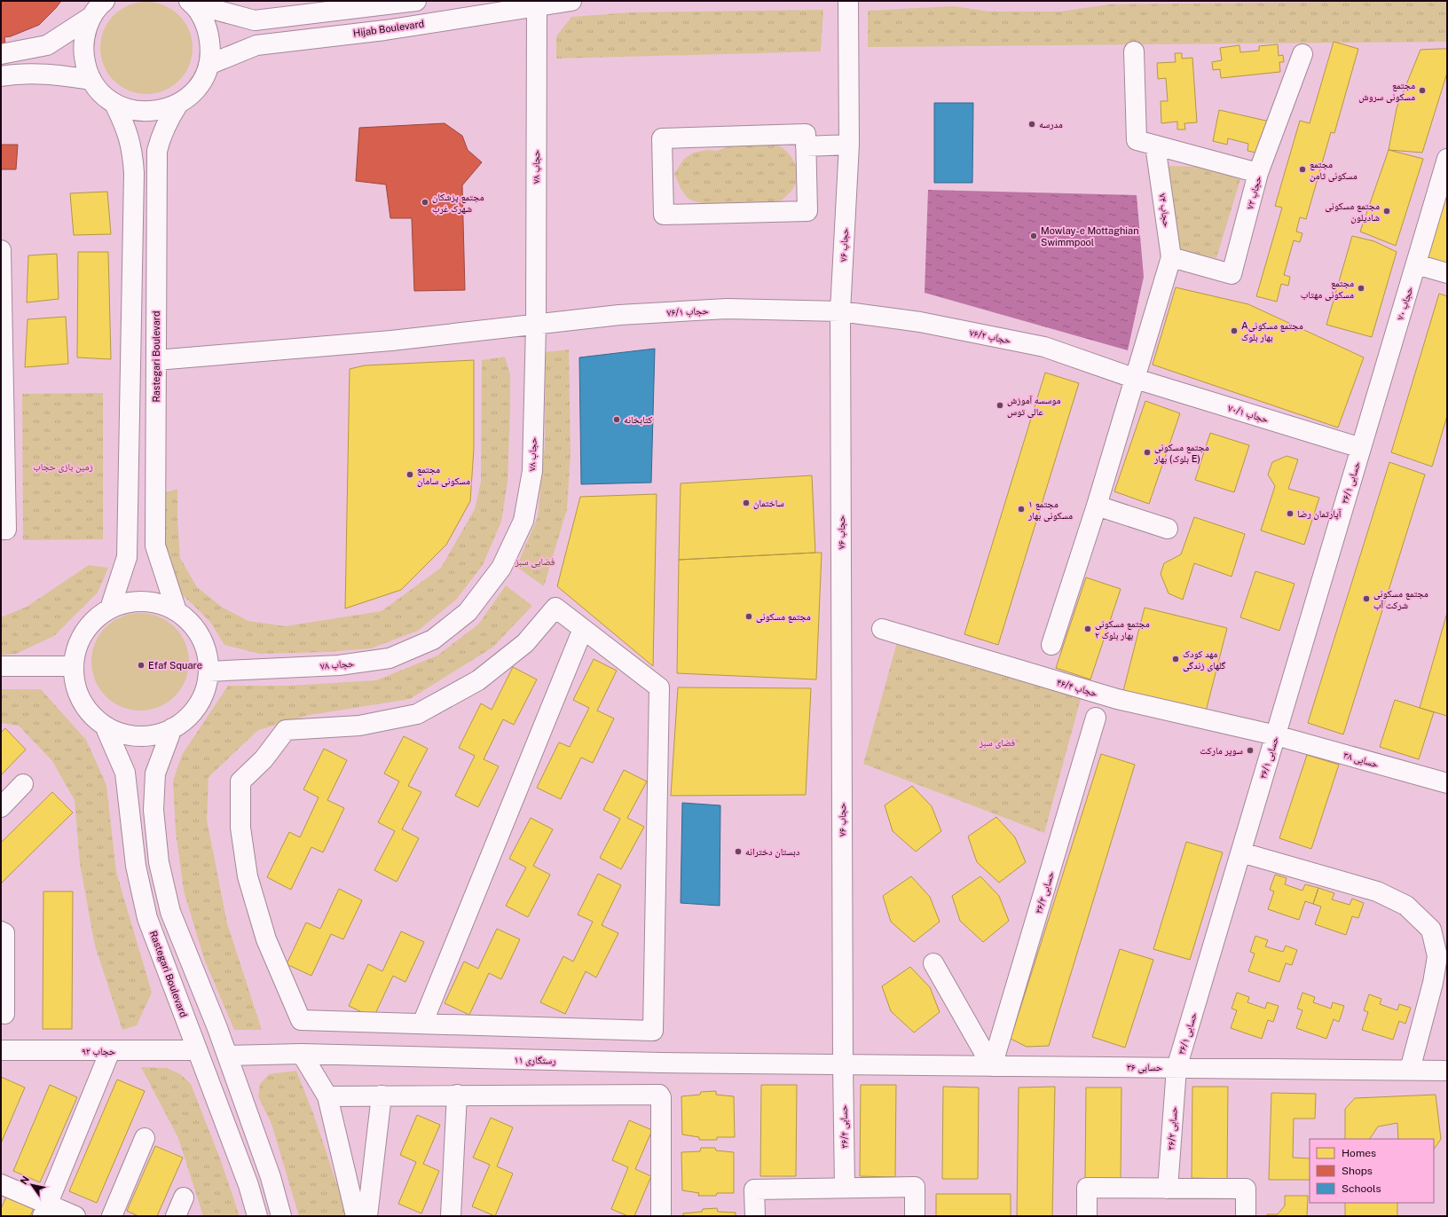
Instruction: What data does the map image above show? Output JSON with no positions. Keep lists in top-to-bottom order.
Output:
{
  "streets": {
    "street": [
      "Hijab Boulevard",
      "حجاب ۷۸",
      "حجاب ۷۲",
      "حجاب ۷۴",
      "حجاب ۷۶",
      "حجاب ۷۰",
      "حجاب ۷۶/۱",
      "حجاب ۷۶/۲",
      "Rastegari Boulevard",
      "حجاب ۷۰/۱",
      "حسابی ۳۶/۱",
      "حجاب ۴۶/۴",
      "حسابی ۳۸",
      "حسابی ۳۶/۳",
      "حجاب ۹۲",
      "رستگاری ۱۱",
      "حسابی ۳۶",
      "حسابی ۳۶/۴",
      "حسابی ۳۶/۲"
    ]
  },
  "crossings": [
    ["Hijab Boulevard", "حجاب ۷۸"],
    ["حجاب ۷۸", "حجاب ۷۶/۱"],
    ["حجاب ۷۲", "حجاب ۷۴"],
    ["حجاب ۷۴", "حجاب ۷۶/۲"],
    ["حجاب ۷۴", "حجاب ۷۰/۱"],
    ["حجاب ۷۶", "حجاب ۷۶/۱"],
    ["حجاب ۷۶", "حجاب ۷۶/۲"],
    ["حجاب ۷۶", "رستگاری ۱۱"],
    ["حجاب ۷۶", "حسابی ۳۶"],
    ["حجاب ۷۶", "حسابی ۳۶/۴"],
    ["حجاب ۷۰", "حجاب ۷۰/۱"],
    ["حجاب ۷۰", "حسابی ۳۶/۱"],
    ["حجاب ۷۶/۱", "حجاب ۷۶/۲"],
    ["حجاب ۷۶/۱", "Rastegari Boulevard"],
    ["حجاب ۷۶/۲", "حجاب ۷۰/۱"],
    ["Rastegari Boulevard", "حجاب ۹۲"],
    ["حجاب ۷۰/۱", "حسابی ۳۶/۱"],
    ["حسابی ۳۶/۱", "حجاب ۴۶/۴"],
    ["حسابی ۳۶/۱", "حسابی ۳۸"],
    ["حسابی ۳۶/۱", "حسابی ۳۶"],
    ["حسابی ۳۶/۱", "حسابی ۳۶/۲"],
    ["حجاب ۴۶/۴", "حسابی ۳۸"],
    ["حسابی ۳۶/۳", "حسابی ۳۶"],
    ["رستگاری ۱۱", "حسابی ۳۶"],
    ["رستگاری ۱۱", "حسابی ۳۶/۴"],
    ["حسابی ۳۶", "حسابی ۳۶/۴"],
    ["حسابی ۳۶", "حسابی ۳۶/۲"]
  ],
  "parks": ["زمین بازی حجاب", "فضایی سبز", "فضای سبز"],
  "places": [
    "مجتمع مسکونی سروش",
    "مدرسه",
    "مجتمع مسکونی ثامن",
    "مجتمع پزشکان شهرک غرب",
    "مجتمع مسکونی شادیلون",
    "Mowlay-e Mottaghian Swimmpool",
    "مجتمع مسکونی مهتاب",
    "Aمجتمع مسکونی بهار بلوک",
    "موسسه آموزش عالی توس",
    "کتابخانه",
    "مجتمع مسکونی بهار (بلوک E)",
    "مجتمع مسکونی سامان",
    "ساختمان",
    "۱ مجتمع مسکونی بهار",
    "آپارتمان رضا",
    "مجتمع مسکونی شرکت آب",
    "مجتمع مسکونی",
    "مجتمع مسکونی بهار بلوک ۲",
    "مهد کودک گلهای زندگی",
    "Efaf Square",
    "سوپر مارکت",
    "دبستان دخترانه"
  ],
  "legend": ["Homes", "Shops", "Schools"],
  "north": "top left"
}
